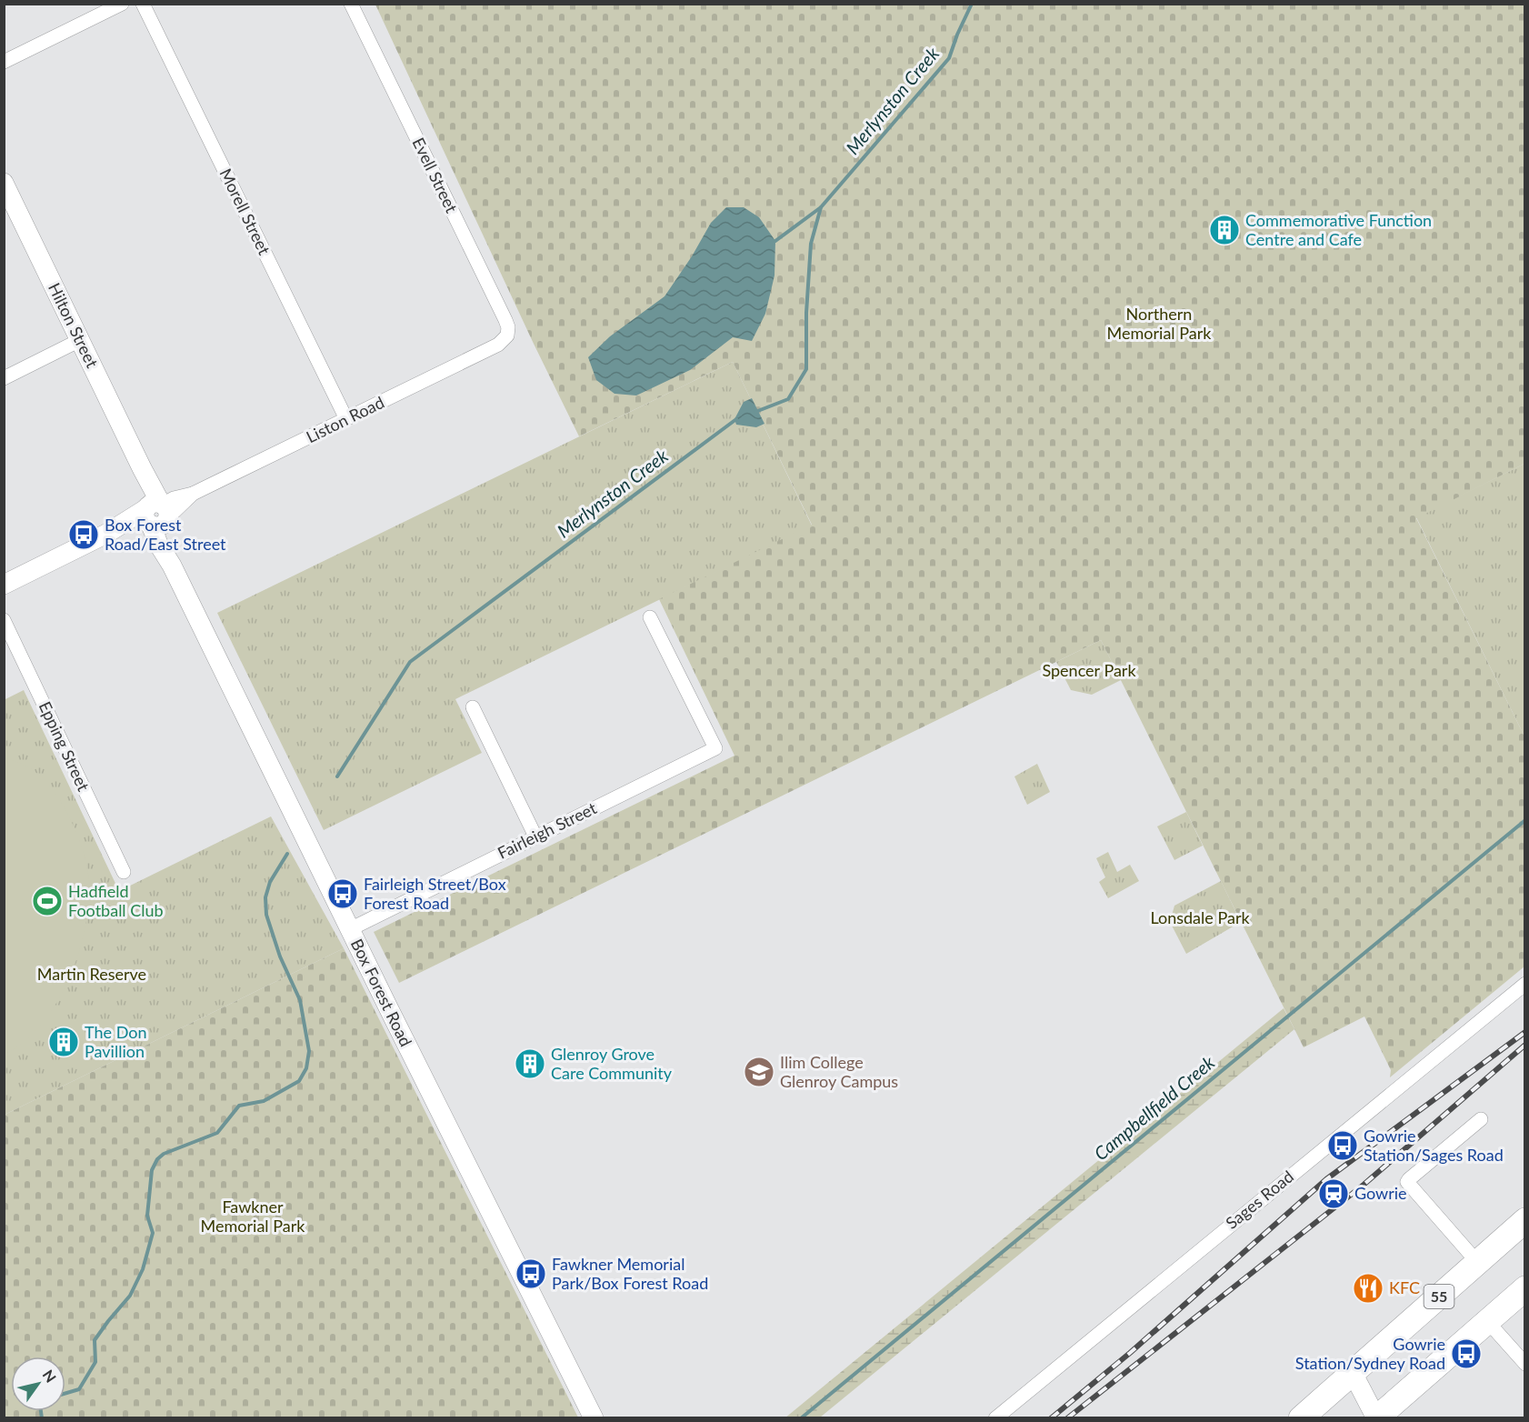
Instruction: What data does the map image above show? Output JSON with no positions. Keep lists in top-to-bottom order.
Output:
{
  "streets": {
    "highway": ["55"],
    "street": [
      "Evell Street",
      "Morell Street",
      "Hilton Street",
      "Liston Road",
      "Epping Street",
      "Fairleigh Street",
      "Box Forest Road",
      "Sages Road"
    ]
  },
  "crossings": [
    ["Evell Street", "Liston Road"],
    ["Morell Street", "Liston Road"],
    ["Hilton Street", "Liston Road"],
    ["Hilton Street", "Box Forest Road"],
    ["Fairleigh Street", "Box Forest Road"]
  ],
  "water": ["Merlynston Creek", "Campbellfield Creek"],
  "parks": [
    "Northern Memorial Park",
    "Spencer Park",
    "Lonsdale Park",
    "Martin Reserve",
    "Fawkner Memorial Park"
  ],
  "places": {
    "building": ["Commemorative Function Centre and Cafe", "The Don Pavillion", "Glenroy Grove Care Community"],
    "bus stop": [
      "Box Forest Road/East Street",
      "Fairleigh Street/Box Forest Road",
      "Gowrie Station/Sages Road",
      "Fawkner Memorial Park/Box Forest Road",
      "Gowrie Station/Sydney Road"
    ],
    "sports": ["Hadfield Football Club"],
    "school or university": ["Ilim College Glenroy Campus"],
    "station": ["Gowrie"],
    "restaurant": ["KFC"]
  },
  "north": "top right"
}
